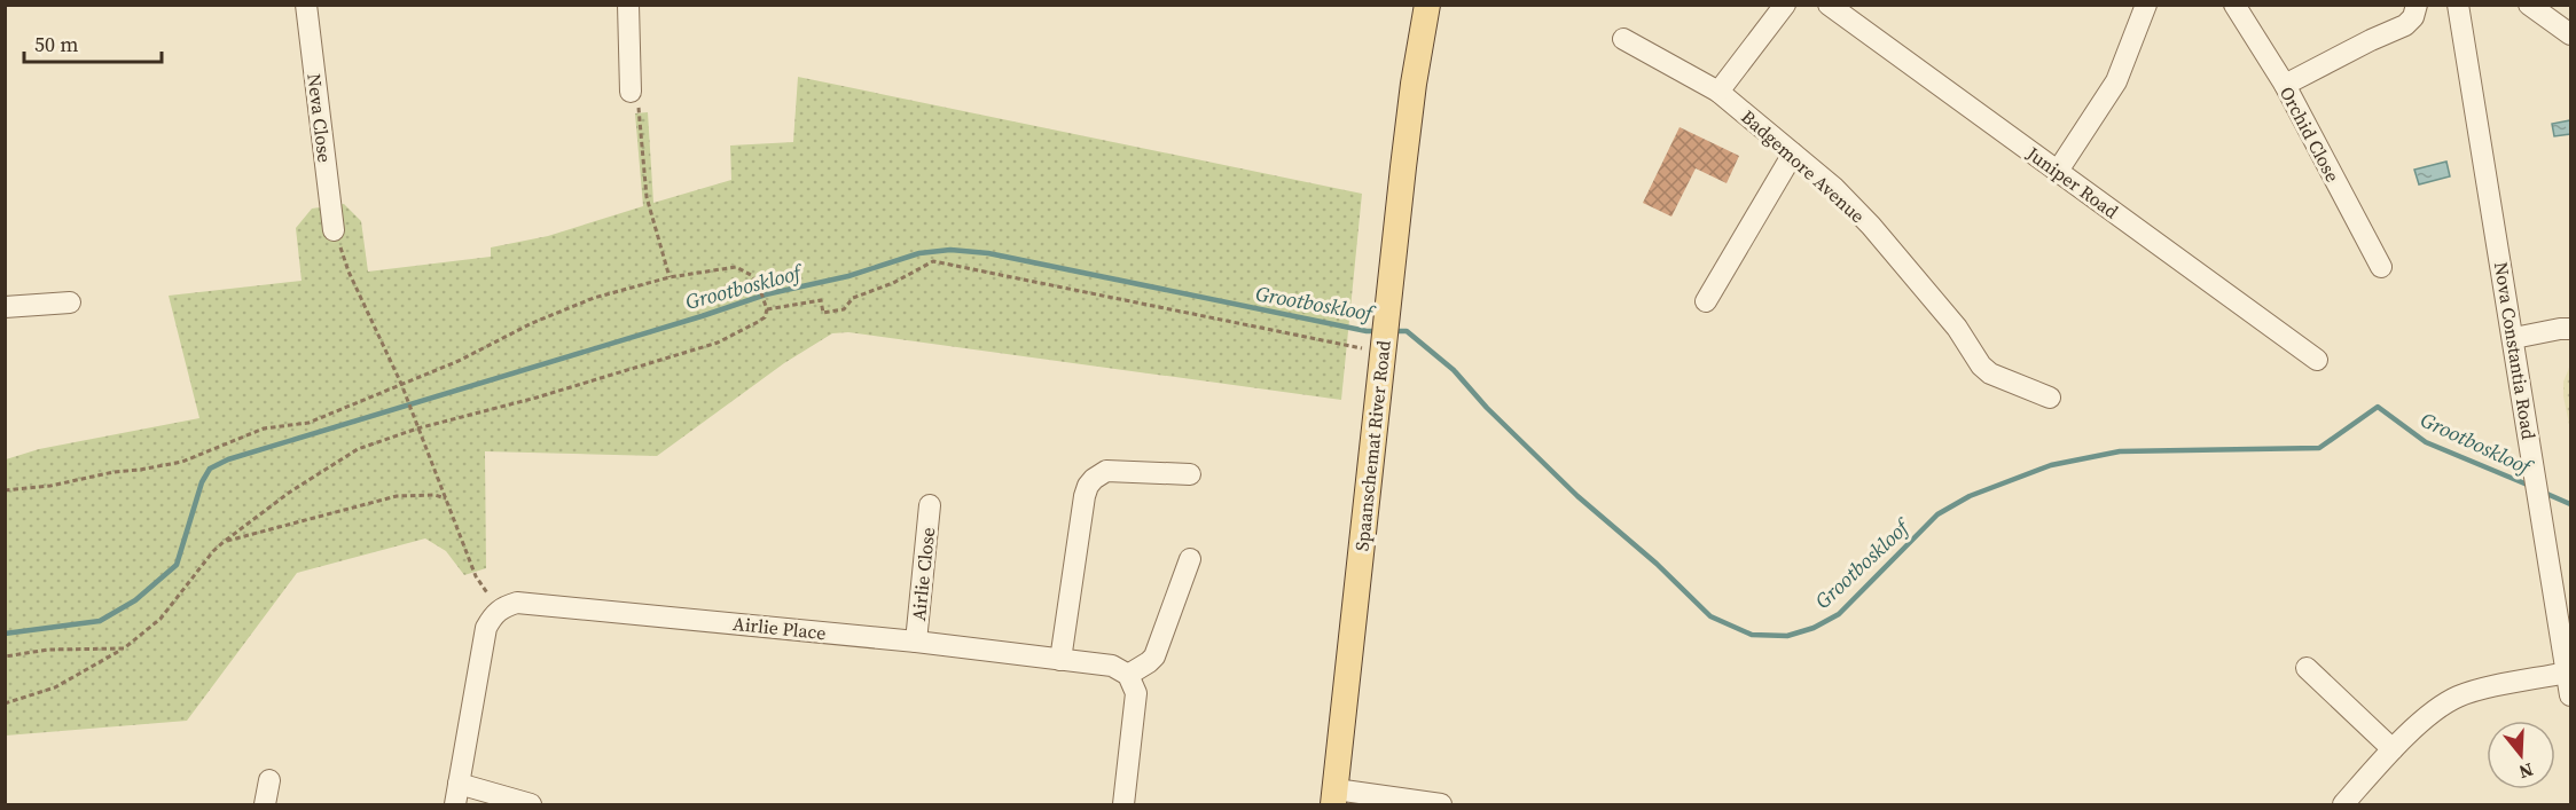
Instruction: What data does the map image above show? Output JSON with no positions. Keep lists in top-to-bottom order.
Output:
{
  "streets": {
    "main road": ["Spaanschemat River Road"],
    "street": [
      "Neva Close",
      "Orchid Close",
      "Badgemore Avenue",
      "Juniper Road",
      "Nova Constantia Road",
      "Airlie Close",
      "Airlie Place"
    ]
  },
  "crossings": [
    ["Airlie Close", "Airlie Place"]
  ],
  "water": ["Grootboskloof"],
  "scale_bar": "50 m",
  "north": "bottom"
}
